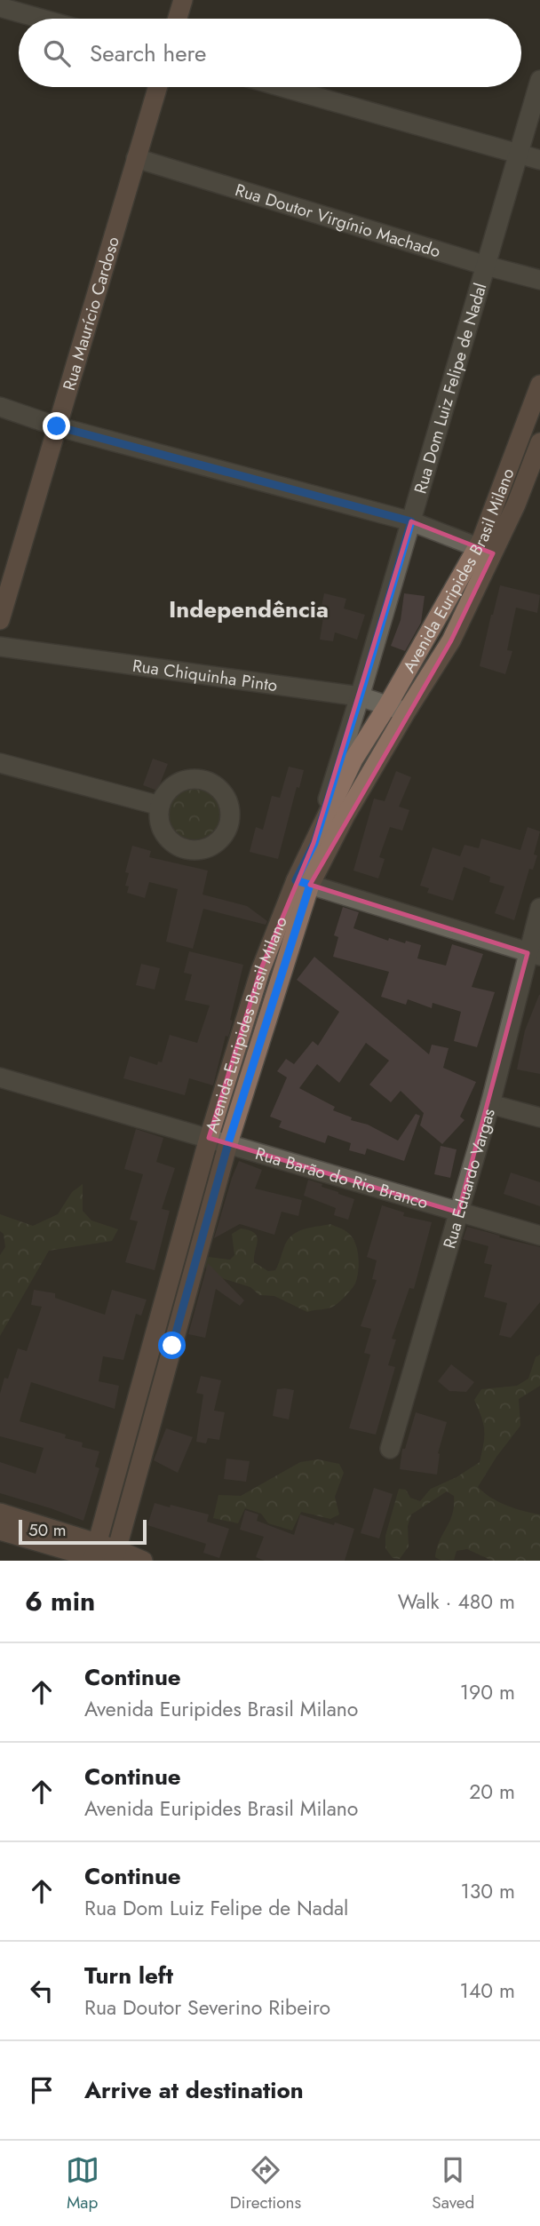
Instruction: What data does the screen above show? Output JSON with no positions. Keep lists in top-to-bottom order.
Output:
{
  "streets": {
    "main road": ["Rua Maurício Cardoso", "Avenida Euripides Brasil Milano"],
    "street": [
      "Rua Doutor Virgínio Machado",
      "Rua Dom Luiz Felipe de Nadal",
      "Rua Chiquinha Pinto",
      "Rua Barão do Rio Branco",
      "Rua Eduardo Vargas"
    ]
  },
  "crossings": [
    ["Rua Doutor Virgínio Machado", "Rua Maurício Cardoso"],
    ["Rua Doutor Virgínio Machado", "Rua Dom Luiz Felipe de Nadal"],
    ["Rua Dom Luiz Felipe de Nadal", "Avenida Euripides Brasil Milano"],
    ["Rua Dom Luiz Felipe de Nadal", "Rua Chiquinha Pinto"],
    ["Avenida Euripides Brasil Milano", "Rua Chiquinha Pinto"],
    ["Avenida Euripides Brasil Milano", "Rua Barão do Rio Branco"],
    ["Rua Barão do Rio Branco", "Rua Eduardo Vargas"]
  ],
  "districts": ["Independência"],
  "scale_bar": "50 m",
  "page": {
    "search": "Search here",
    "scale": "50 m",
    "heading": ["6 min", "Walk · 480 m"],
    "list": [
      ["Continue", "Avenida Euripides Brasil Milano", "190 m"],
      ["Continue", "Avenida Euripides Brasil Milano", "20 m"],
      ["Continue", "Rua Dom Luiz Felipe de Nadal", "130 m"],
      ["Turn left", "Rua Doutor Severino Ribeiro", "140 m"],
      "Arrive at destination"
    ],
    "nav": ["Map", "Directions", "Saved"]
  }
}
